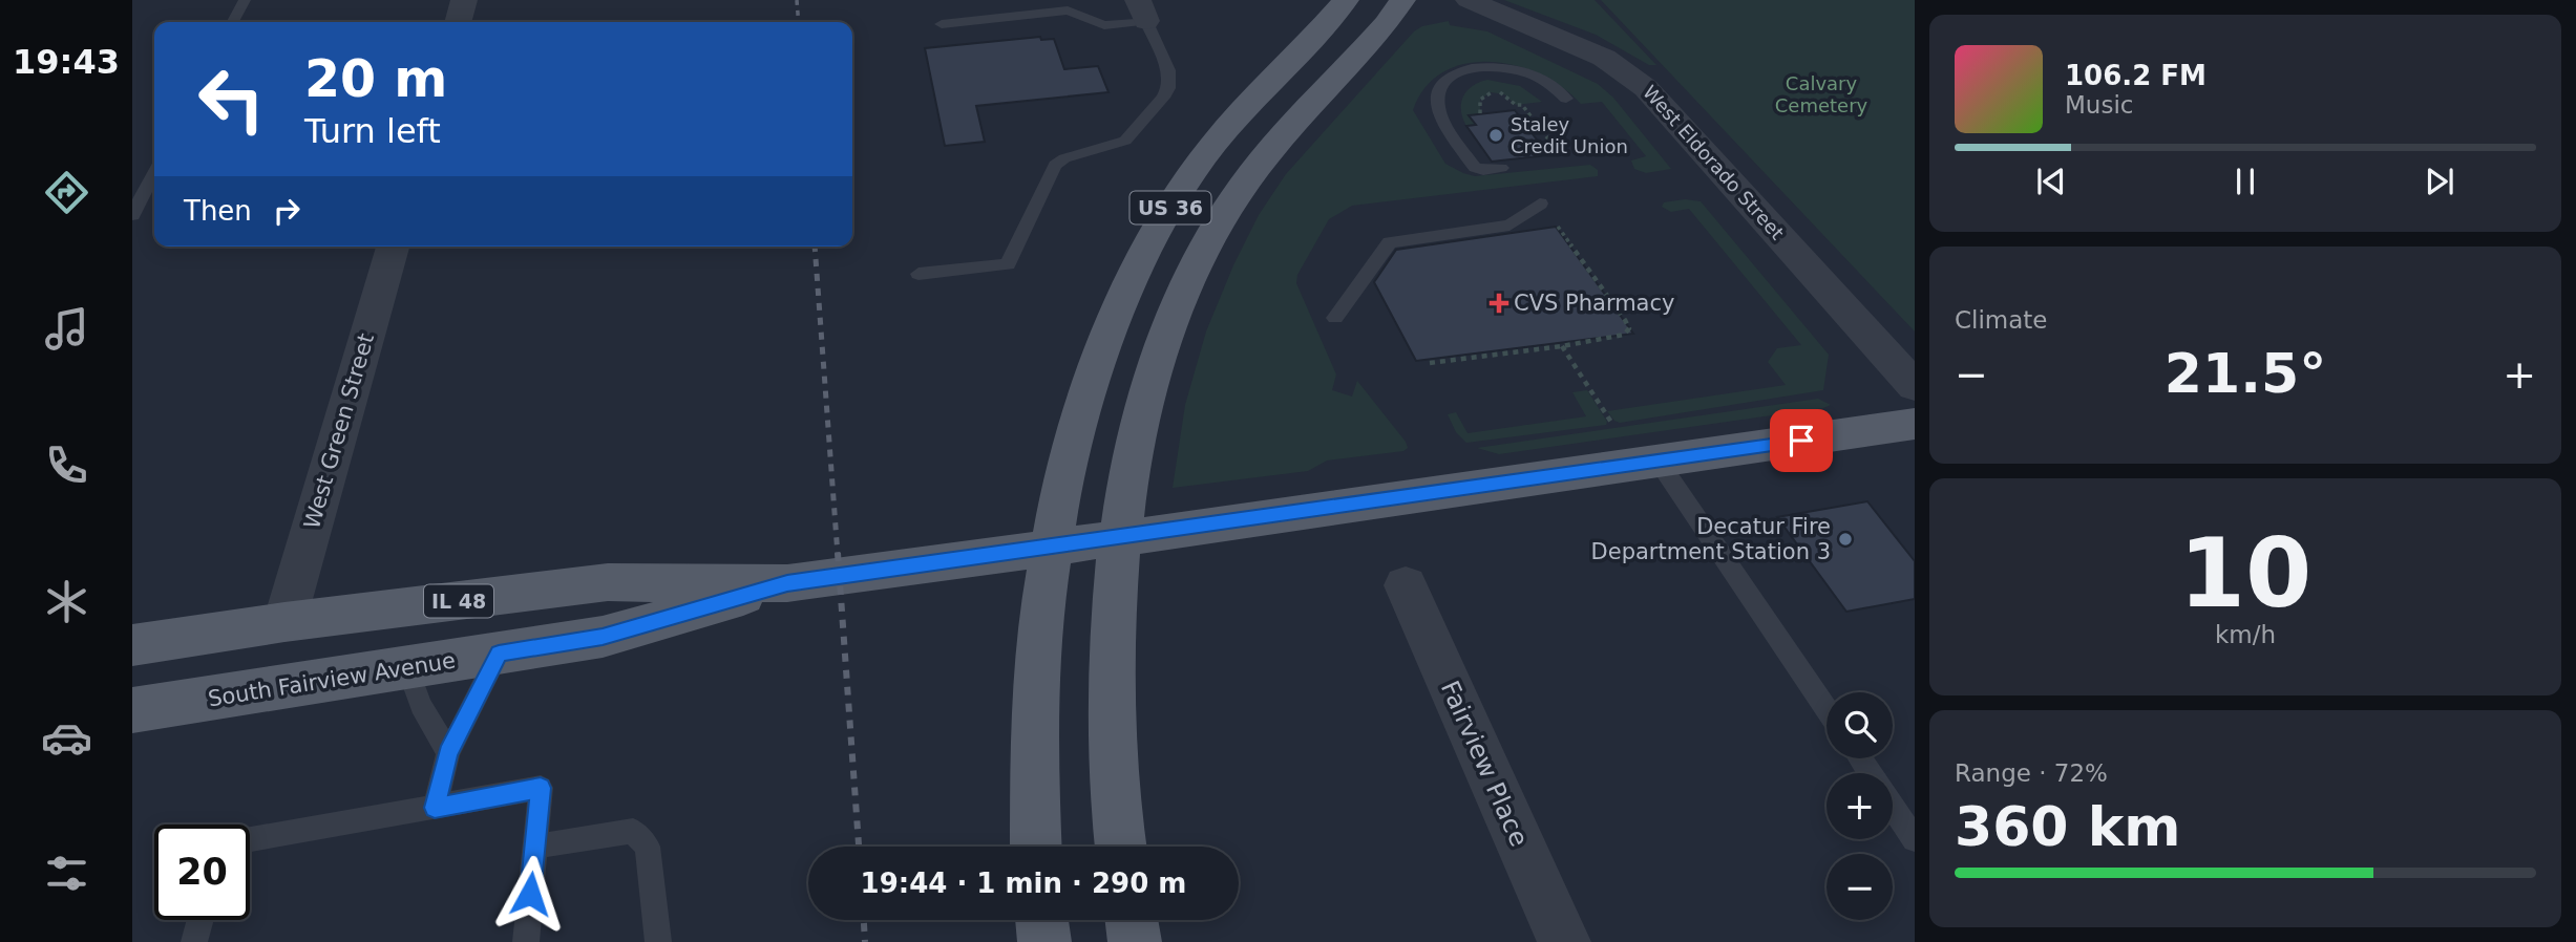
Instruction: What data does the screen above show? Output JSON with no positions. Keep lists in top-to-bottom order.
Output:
{
  "streets": {
    "main road": ["US 36", "IL 48", "South Fairview Avenue"],
    "street": ["West Eldorado Street", "West Green Street", "Fairview Place"]
  },
  "crossings": [
    ["West Green Street", "South Fairview Avenue"]
  ],
  "parks": ["Calvary Cemetery"],
  "places": {
    "other": ["Staley Credit Union", "Decatur Fire Department Station 3"],
    "health": ["CVS Pharmacy"]
  },
  "page": {
    "tabs": "19:43",
    "turn": ["20 m", "Turn left"],
    "song": ["106.2 FM", "Music"],
    "then": "Then",
    "tile": [
      "Climate",
      ["10", "km/h"],
      ["Range · 72%", "360 km"]
    ],
    "heat": ["−", "21.5°", "+"],
    "map_buttons": ["+", "−"],
    "limit": "20",
    "trip": "19:44 · 1 min · 290 m"
  }
}
